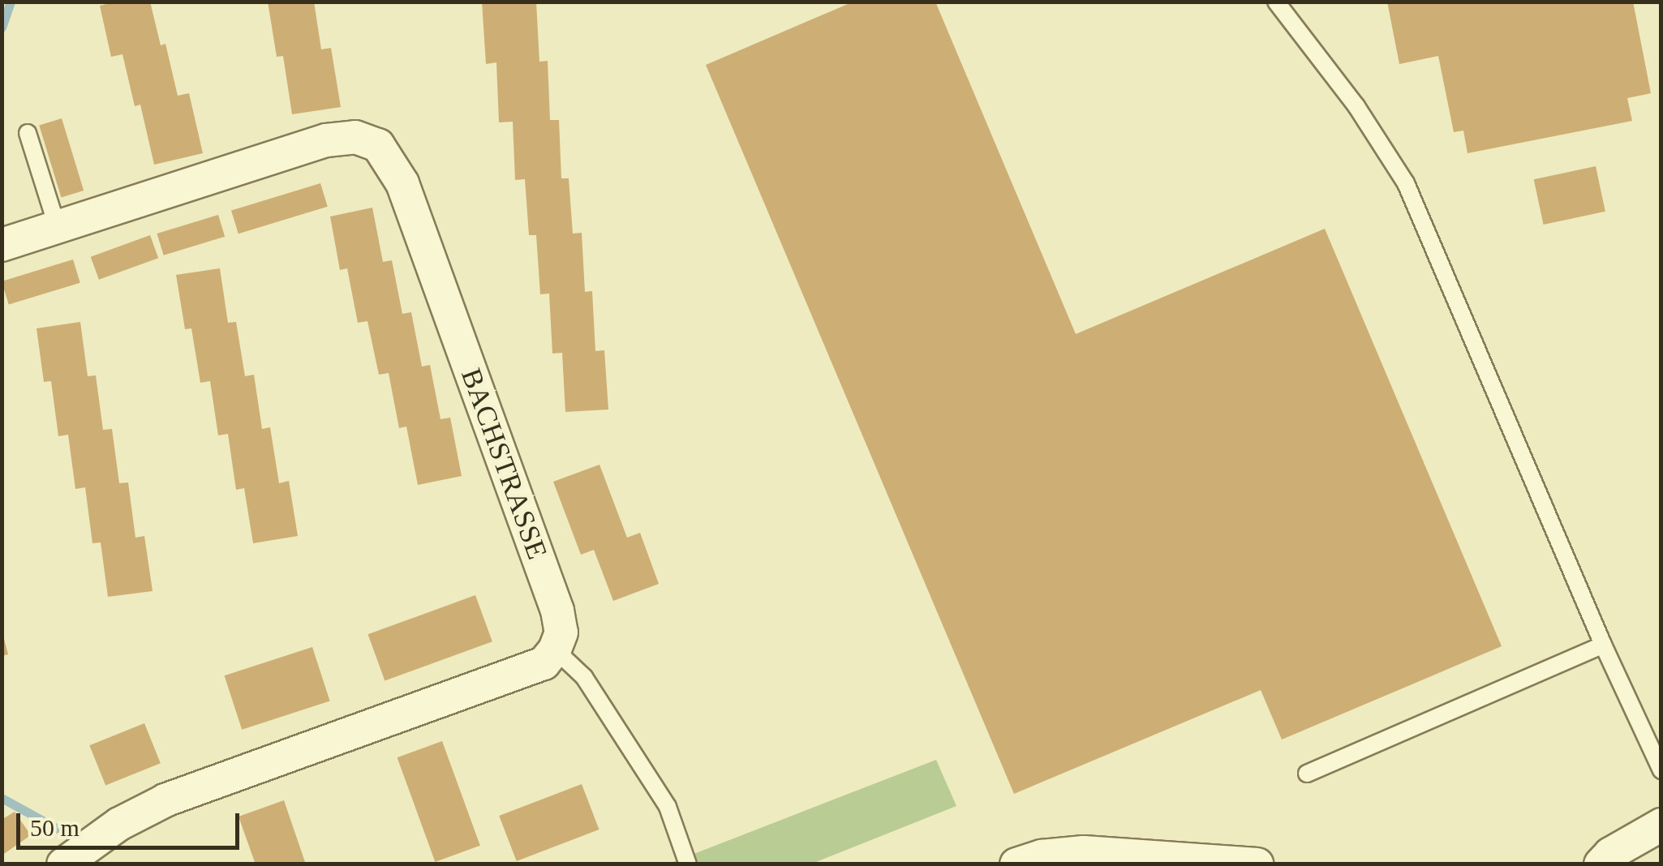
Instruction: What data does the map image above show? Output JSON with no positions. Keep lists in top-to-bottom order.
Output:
{
  "streets": {
    "street": ["BACHSTRASSE"]
  },
  "scale_bar": "50 m"
}
